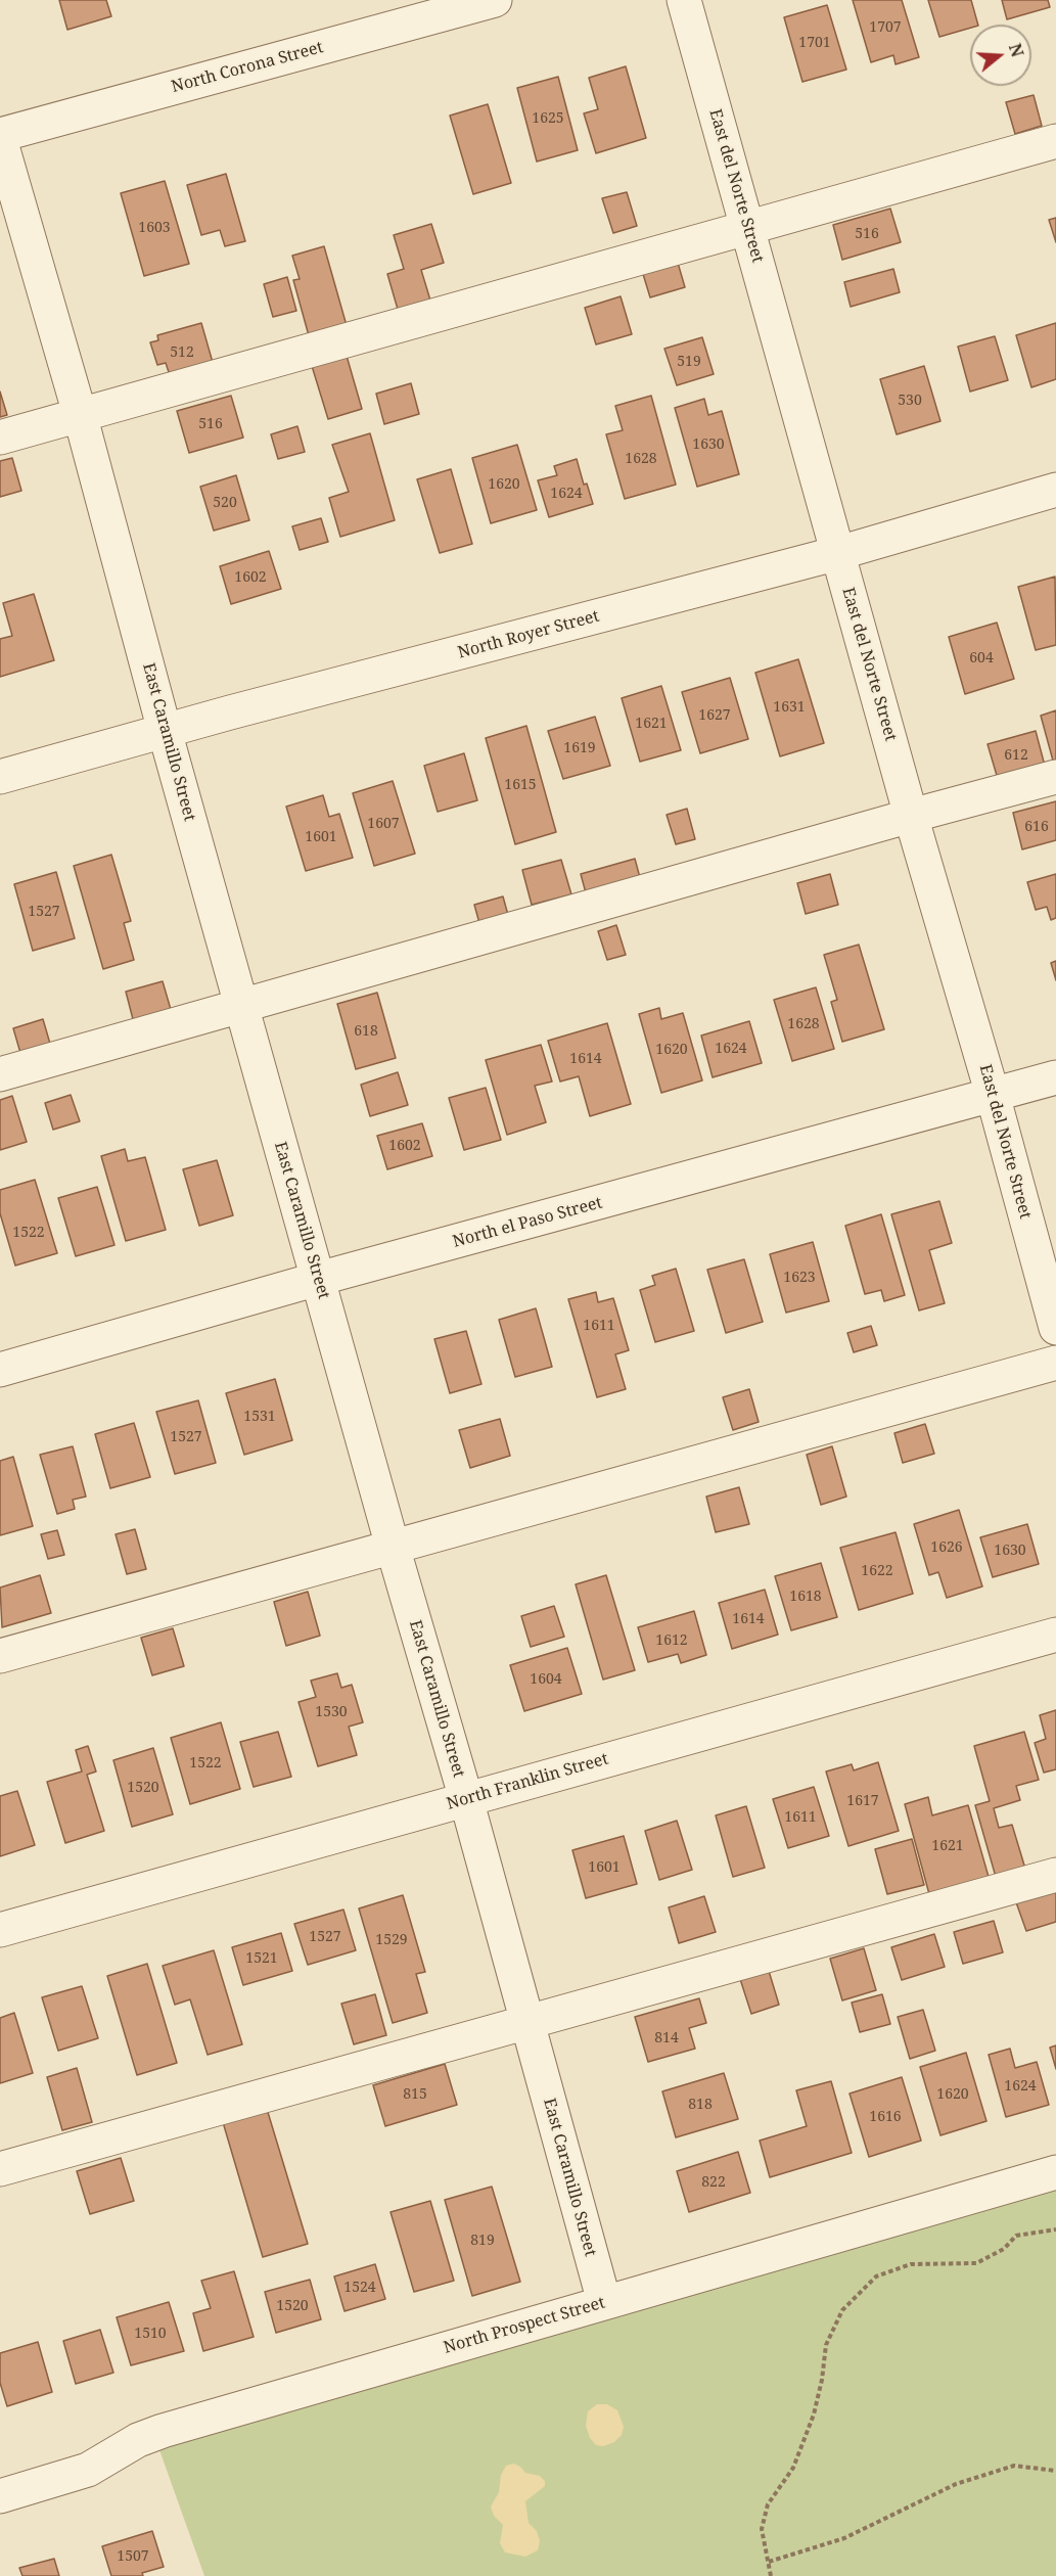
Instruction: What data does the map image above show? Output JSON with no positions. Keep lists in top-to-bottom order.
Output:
{
  "streets": {
    "street": [
      "North Corona Street",
      "East del Norte Street",
      "North Royer Street",
      "East Caramillo Street",
      "North el Paso Street",
      "North Franklin Street",
      "North Prospect Street"
    ]
  },
  "crossings": [
    ["North Corona Street", "East Caramillo Street"],
    ["East del Norte Street", "North Royer Street"],
    ["East del Norte Street", "North el Paso Street"],
    ["North Royer Street", "East Caramillo Street"],
    ["East Caramillo Street", "North el Paso Street"],
    ["East Caramillo Street", "North Franklin Street"],
    ["East Caramillo Street", "North Prospect Street"]
  ],
  "house_numbers": [
    "1707",
    "1701",
    "1625",
    "1603",
    "516",
    "512",
    "519",
    "530",
    "516",
    "1630",
    "1628",
    "1620",
    "1624",
    "520",
    "1602",
    "604",
    "1631",
    "1627",
    "1621",
    "1619",
    "612",
    "1615",
    "1607",
    "616",
    "1601",
    "1527",
    "1628",
    "618",
    "1624",
    "1620",
    "1614",
    "1602",
    "1522",
    "1623",
    "1611",
    "1531",
    "1527",
    "1626",
    "1630",
    "1622",
    "1618",
    "1614",
    "1612",
    "1604",
    "1530",
    "1522",
    "1520",
    "1617",
    "1611",
    "1621",
    "1601",
    "1527",
    "1529",
    "1521",
    "814",
    "1624",
    "815",
    "1620",
    "818",
    "1616",
    "822",
    "819",
    "1524",
    "1520",
    "1510",
    "1507"
  ],
  "north": "right"
}
